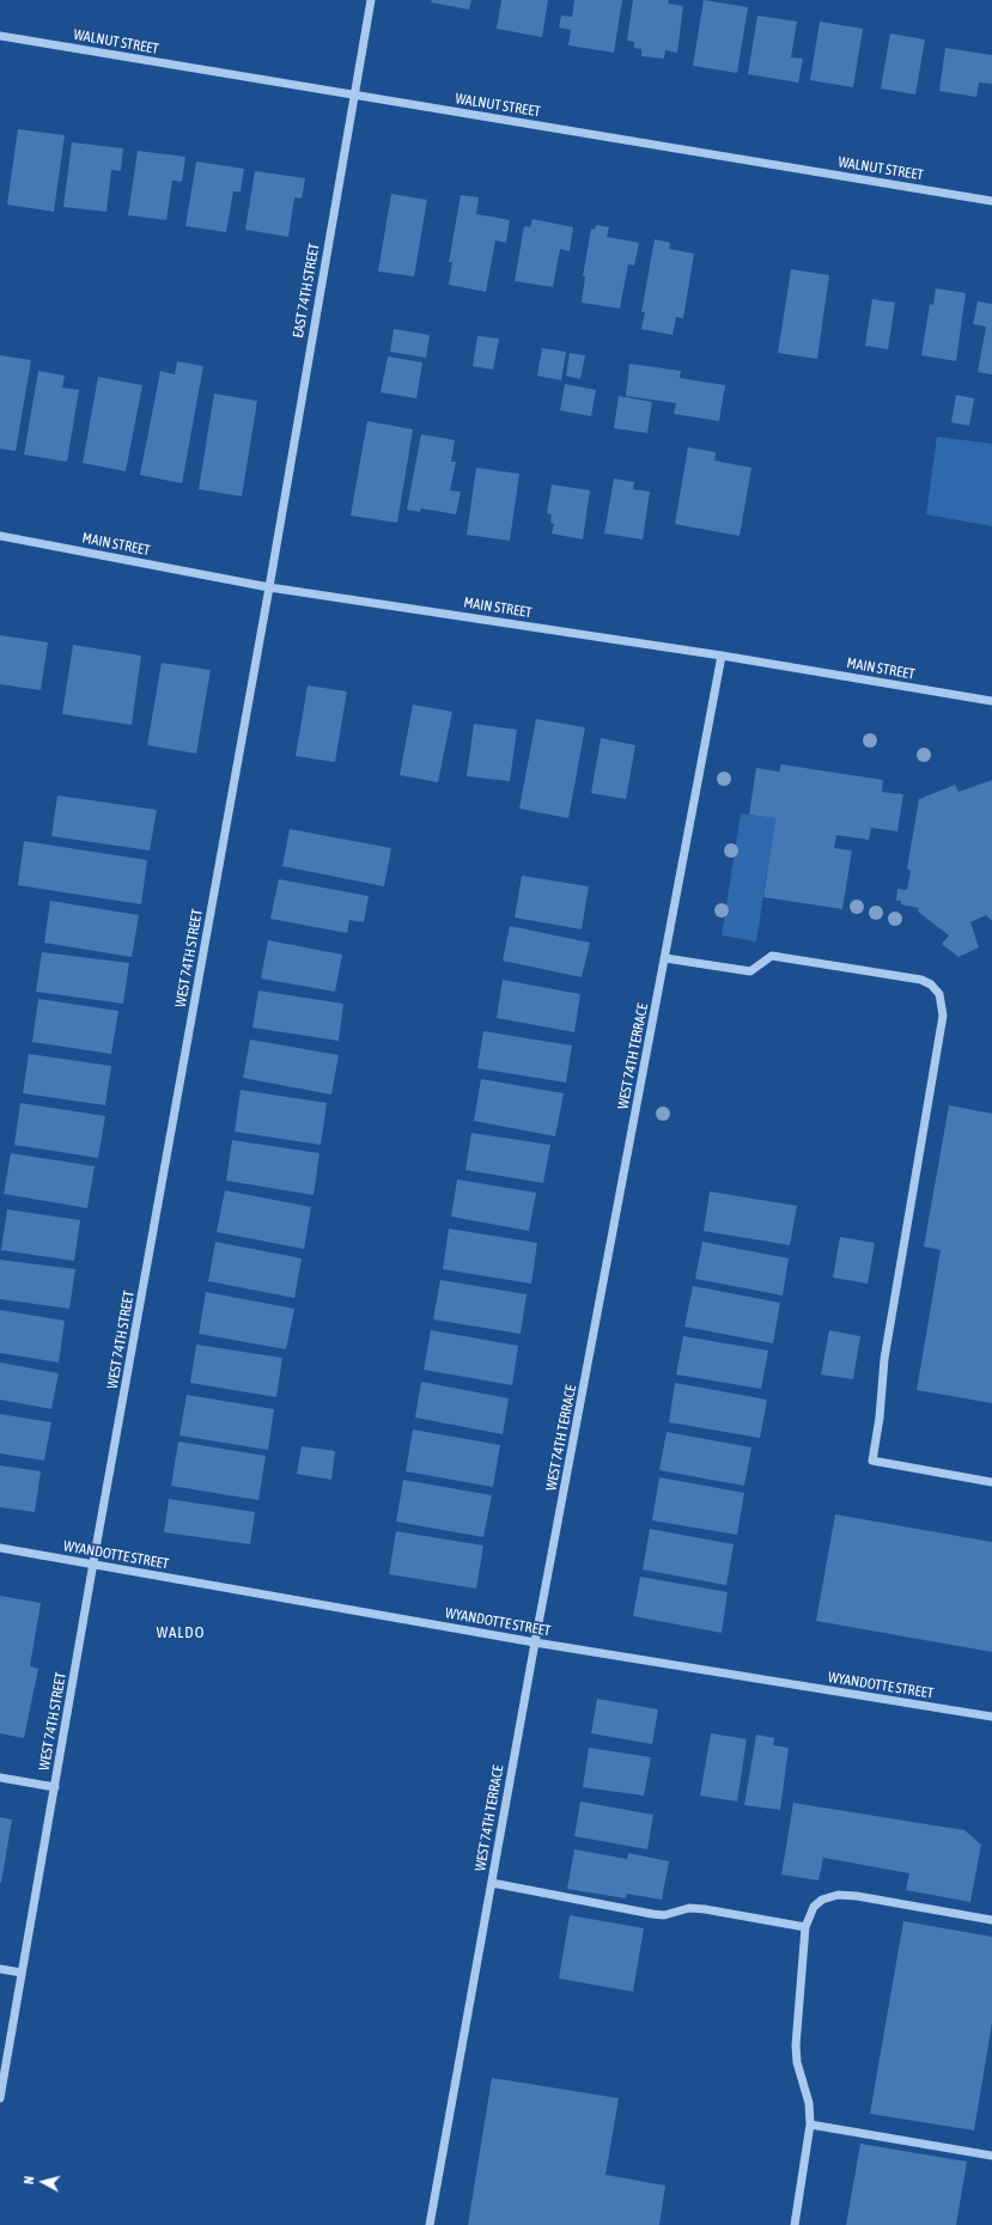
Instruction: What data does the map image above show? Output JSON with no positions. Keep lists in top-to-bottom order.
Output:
{
  "streets": {
    "street": [
      "WALNUT STREET",
      "EAST 74TH STREET",
      "MAIN STREET",
      "WEST 74TH STREET",
      "WEST 74TH TERRACE",
      "WYANDOTTE STREET"
    ]
  },
  "crossings": [
    ["WALNUT STREET", "EAST 74TH STREET"],
    ["EAST 74TH STREET", "MAIN STREET"],
    ["EAST 74TH STREET", "WEST 74TH STREET"],
    ["MAIN STREET", "WEST 74TH STREET"],
    ["MAIN STREET", "WEST 74TH TERRACE"],
    ["WEST 74TH STREET", "WYANDOTTE STREET"],
    ["WEST 74TH TERRACE", "WYANDOTTE STREET"]
  ],
  "districts": ["WALDO"],
  "north": "left"
}
